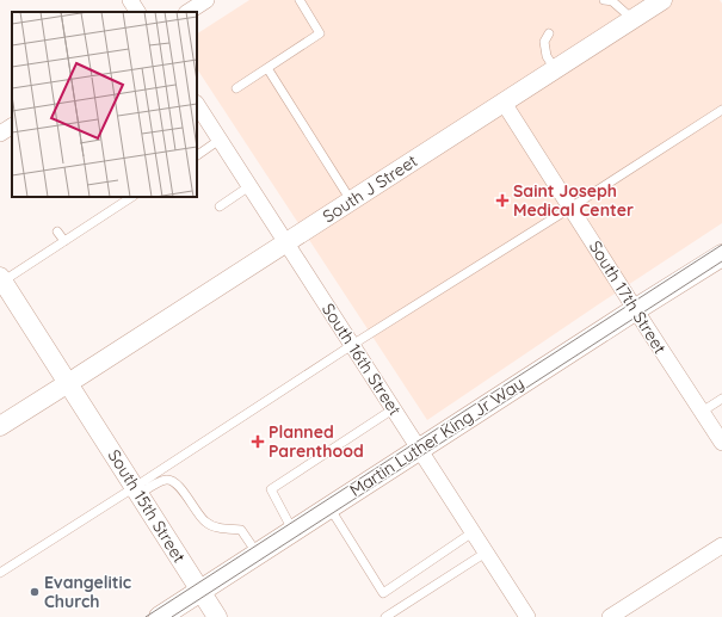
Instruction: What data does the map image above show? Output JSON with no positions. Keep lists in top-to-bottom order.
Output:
{
  "streets": {
    "main road": ["Martin Luther King Jr Way"],
    "street": [
      "South J Street",
      "South 17th Street",
      "South 16th Street",
      "South 15th Street"
    ]
  },
  "crossings": [
    ["South J Street", "South 17th Street"],
    ["South J Street", "South 16th Street"],
    ["South J Street", "South 15th Street"],
    ["South 17th Street", "Martin Luther King Jr Way"],
    ["South 16th Street", "Martin Luther King Jr Way"],
    ["Martin Luther King Jr Way", "South 15th Street"]
  ],
  "places": {
    "health": ["Saint Joseph Medical Center", "Planned Parenthood"],
    "other": ["Evangelitic Church"]
  }
}
